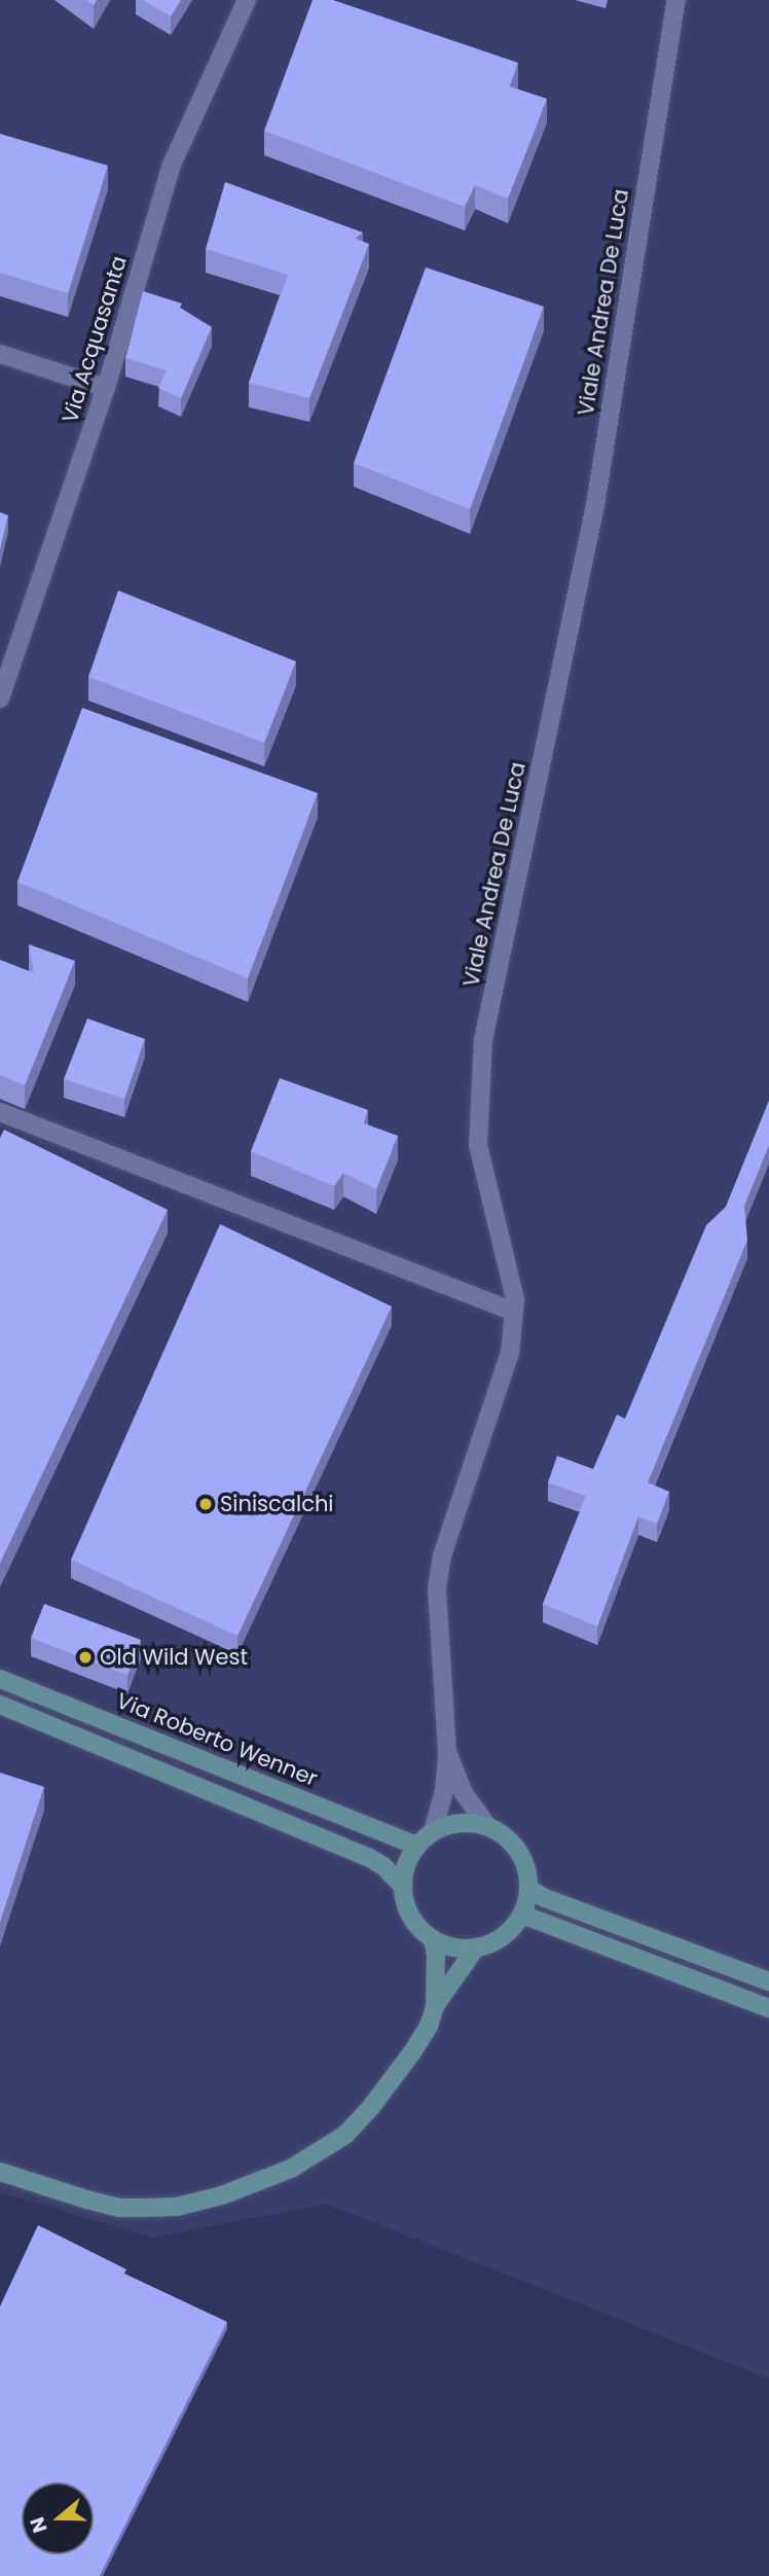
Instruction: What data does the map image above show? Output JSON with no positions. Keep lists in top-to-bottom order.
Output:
{
  "streets": {
    "main road": ["Via Roberto Wenner"],
    "street": ["Viale Andrea De Luca", "Via Acquasanta"]
  },
  "places": ["Siniscalchi", "Old Wild West"],
  "north": "left"
}
